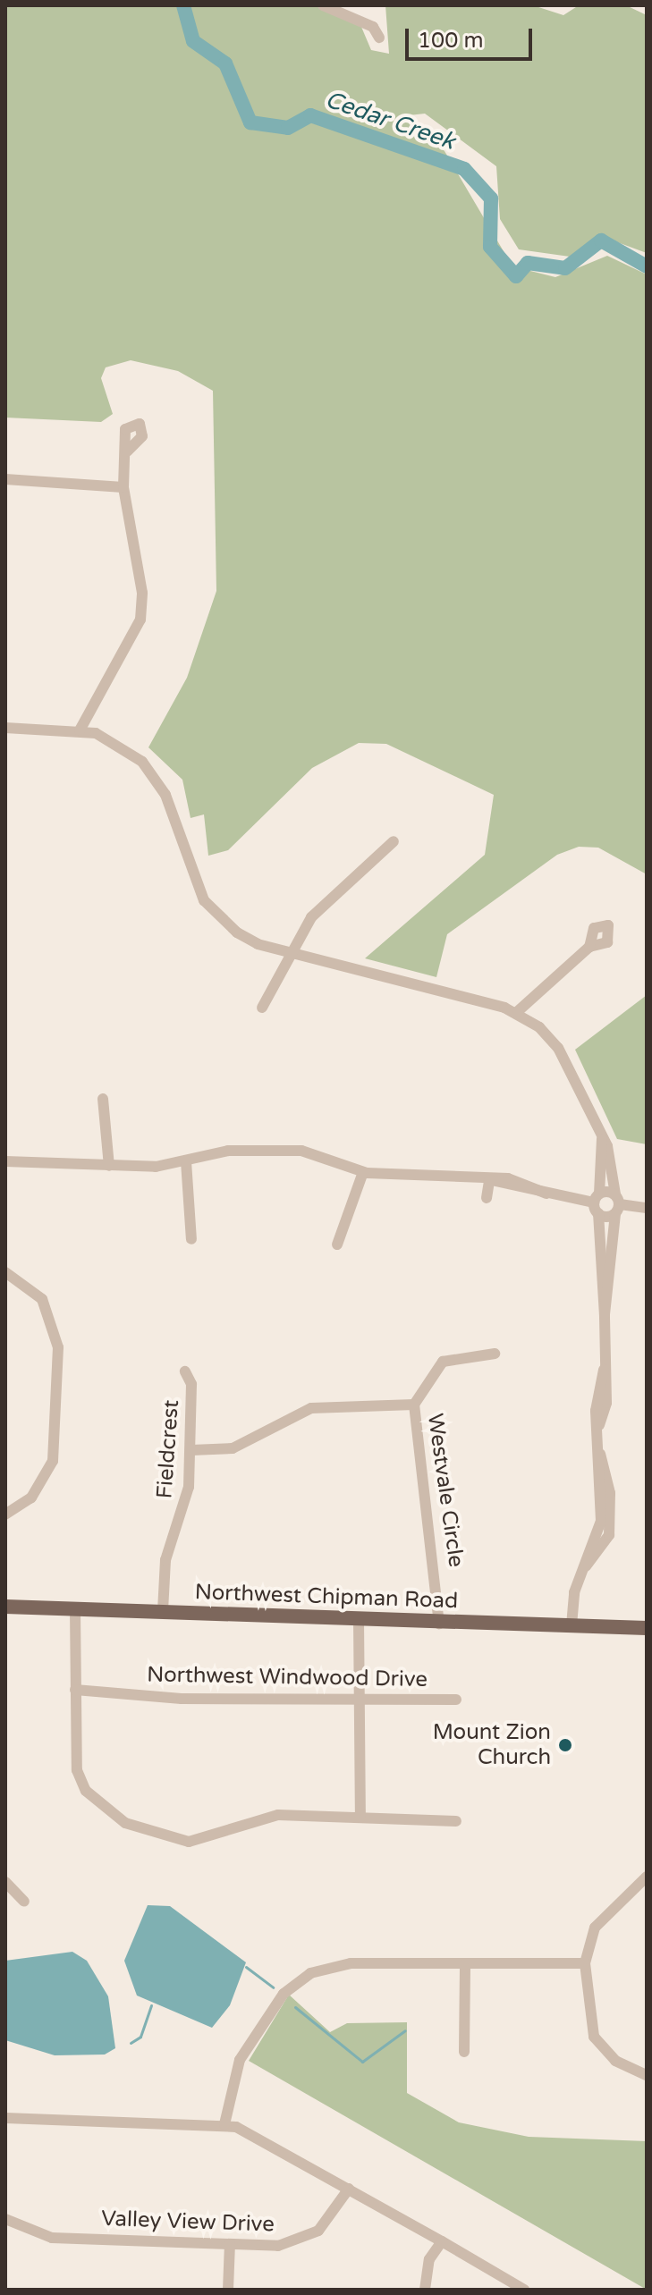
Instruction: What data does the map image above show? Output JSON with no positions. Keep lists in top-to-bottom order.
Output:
{
  "streets": {
    "main road": ["Northwest Chipman Road"],
    "street": [
      "Fieldcrest",
      "Westvale Circle",
      "Northwest Windwood Drive",
      "Valley View Drive"
    ]
  },
  "crossings": [
    ["Fieldcrest", "Northwest Chipman Road"],
    ["Westvale Circle", "Northwest Chipman Road"]
  ],
  "water": ["Cedar Creek"],
  "places": ["Mount Zion Church"],
  "scale_bar": "100 m"
}
